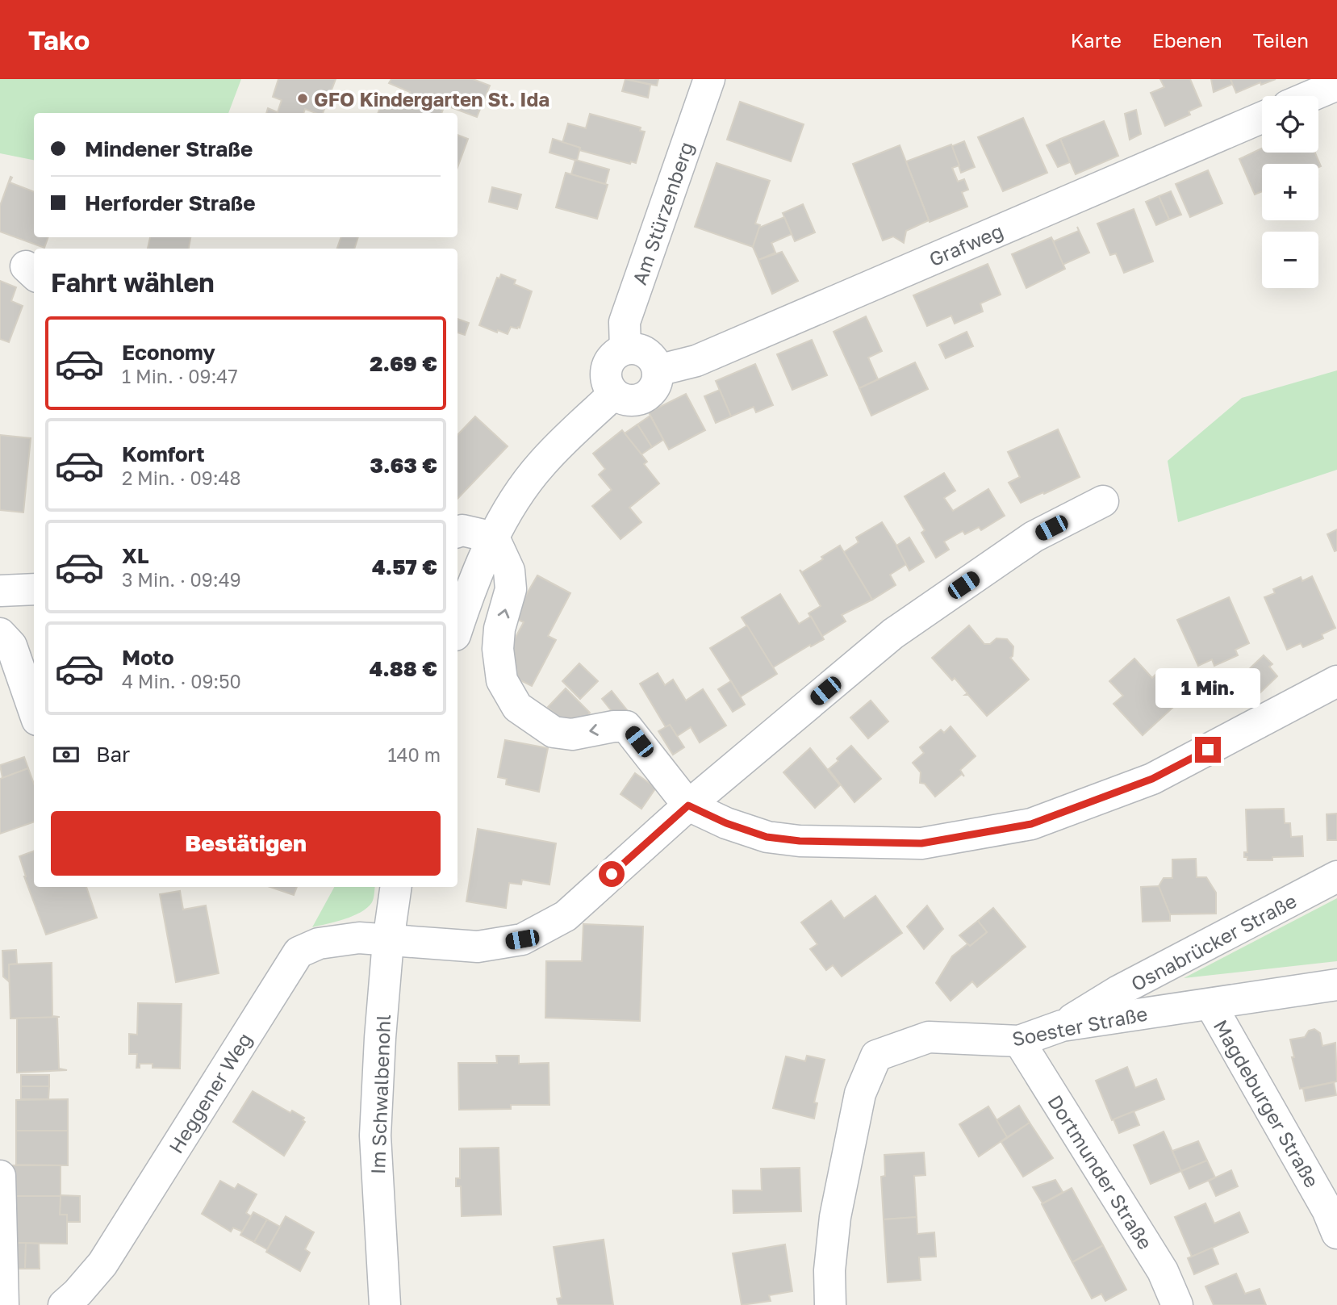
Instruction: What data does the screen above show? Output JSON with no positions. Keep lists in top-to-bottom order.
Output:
{
  "streets": {
    "street": [
      "Am Stürzenberg",
      "Grafweg",
      "Osnabrücker Straße",
      "Soester Straße",
      "Heggener Weg",
      "Im Schwalbenohl",
      "Magdeburger Straße",
      "Dortmunder Straße"
    ]
  },
  "crossings": [
    ["Am Stürzenberg", "Grafweg"],
    ["Osnabrücker Straße", "Soester Straße"],
    ["Soester Straße", "Magdeburger Straße"],
    ["Soester Straße", "Dortmunder Straße"],
    ["Heggener Weg", "Im Schwalbenohl"]
  ],
  "places": ["GFO Kindergarten St. Ida"],
  "page": {
    "header": "Tako",
    "nav": ["Karte", "Ebenen", "Teilen"],
    "map_buttons": ["+", "−"],
    "banner": ["Mindener Straße", "Herforder Straße"],
    "heading": "Fahrt wählen",
    "list": [
      {
        "name": "Economy",
        "note": "1 Min. · 09:47",
        "value": "2.69 €"
      },
      {
        "name": "Komfort",
        "note": "2 Min. · 09:48",
        "value": "3.63 €"
      },
      {
        "name": "XL",
        "note": "3 Min. · 09:49",
        "value": "4.57 €"
      },
      {
        "name": "Moto",
        "note": "4 Min. · 09:50",
        "value": "4.88 €"
      }
    ],
    "bubble": "1 Min.",
    "pay": ["Bar", "140 m"],
    "buttons": "Bestätigen"
  }
}
